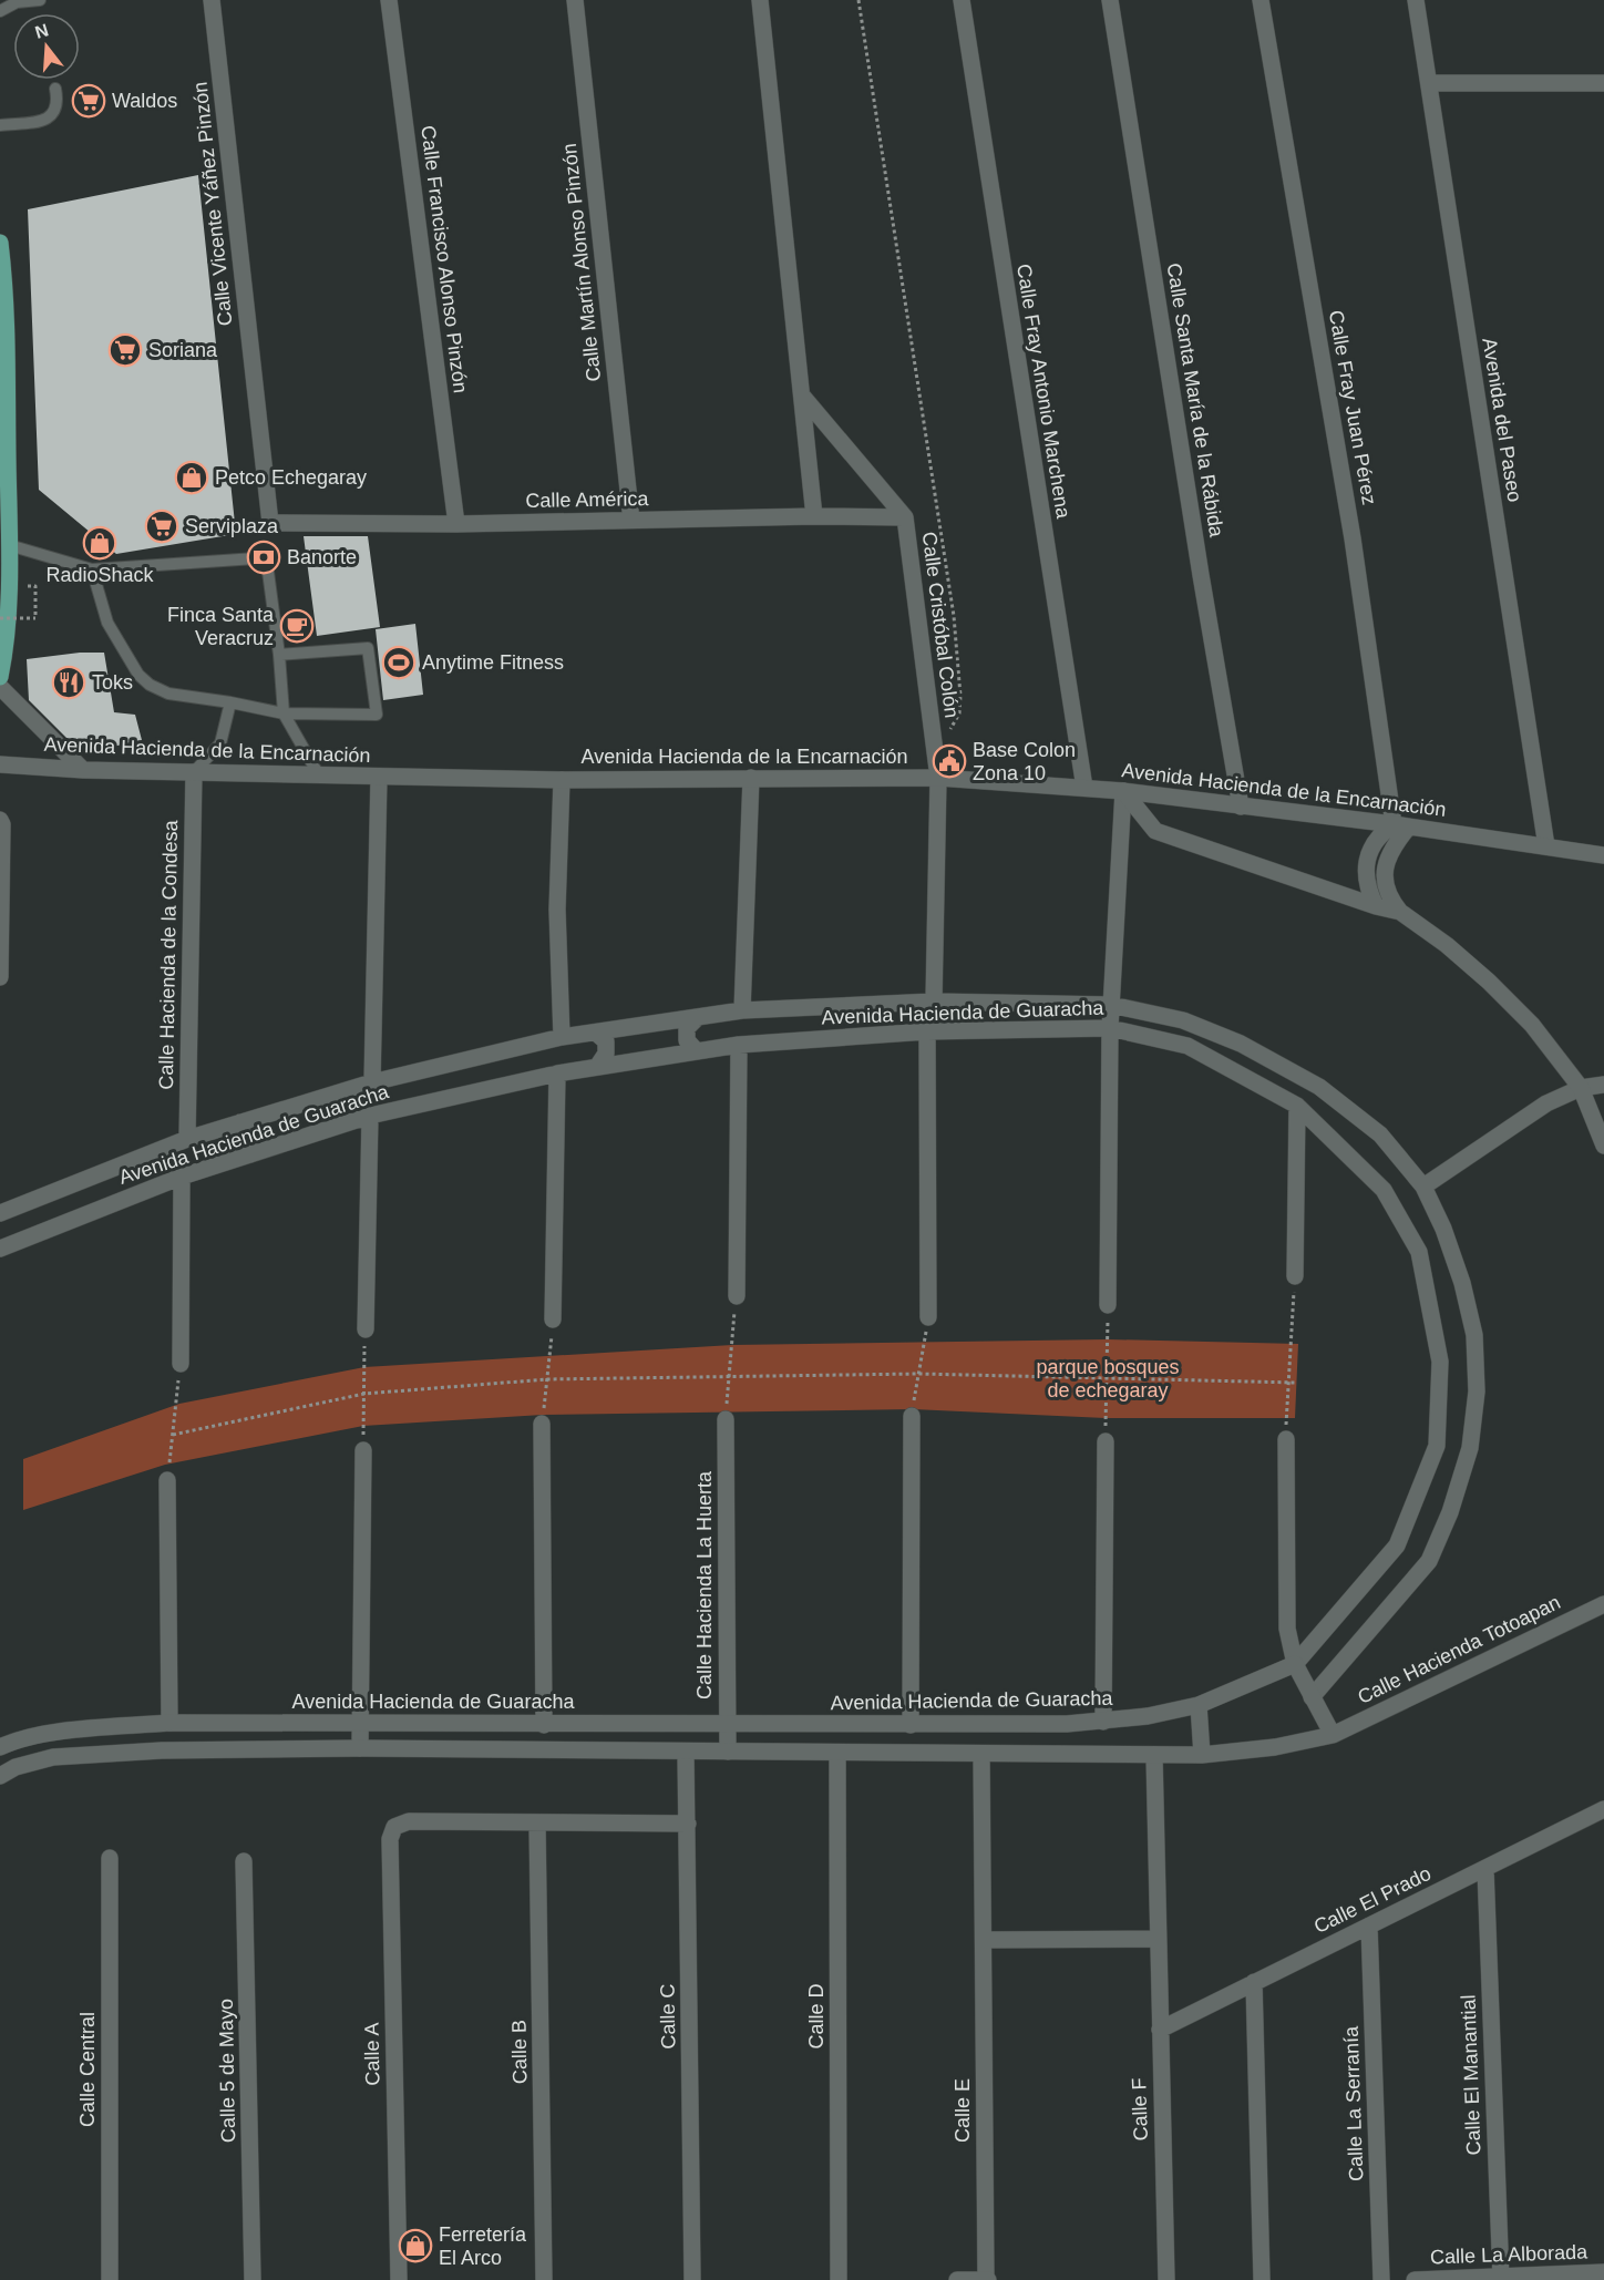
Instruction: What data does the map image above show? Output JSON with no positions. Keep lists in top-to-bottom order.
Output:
{
  "streets": {
    "street": [
      "Calle Vicente Yáñez Pinzón",
      "Calle Francisco Alonso Pinzón",
      "Calle Martín Alonso Pinzón",
      "Calle Fray Antonio Marchena",
      "Calle Santa María de la Rábida",
      "Calle Fray Juan Pérez",
      "Avenida del Paseo",
      "Calle América",
      "Calle Cristóbal Colón",
      "Avenida Hacienda de la Encarnación",
      "Calle Hacienda de la Condesa",
      "Avenida Hacienda de Guaracha",
      "Calle Hacienda La Huerta",
      "Calle Hacienda Totoapan",
      "Calle El Prado",
      "Calle C",
      "Calle D",
      "Calle B",
      "Calle A",
      "Calle Central",
      "Calle 5 de Mayo",
      "Calle El Manantial",
      "Calle La Serranía",
      "Calle F",
      "Calle E",
      "Calle La Alborada"
    ]
  },
  "crossings": [
    ["Calle Vicente Yáñez Pinzón", "Calle América"],
    ["Calle Francisco Alonso Pinzón", "Calle América"],
    ["Calle Martín Alonso Pinzón", "Calle América"],
    ["Calle Fray Antonio Marchena", "Avenida Hacienda de la Encarnación"],
    ["Calle Santa María de la Rábida", "Avenida Hacienda de la Encarnación"],
    ["Calle Fray Juan Pérez", "Avenida Hacienda de la Encarnación"],
    ["Avenida del Paseo", "Avenida Hacienda de la Encarnación"],
    ["Calle América", "Calle Cristóbal Colón"],
    ["Calle Cristóbal Colón", "Avenida Hacienda de la Encarnación"],
    ["Calle Cristóbal Colón", "Avenida Hacienda de Guaracha"],
    ["Avenida Hacienda de la Encarnación", "Calle Hacienda de la Condesa"],
    ["Calle Hacienda de la Condesa", "Avenida Hacienda de Guaracha"],
    ["Avenida Hacienda de Guaracha", "Calle Hacienda La Huerta"],
    ["Calle El Prado", "Calle El Manantial"],
    ["Calle El Prado", "Calle La Serranía"],
    ["Calle El Prado", "Calle F"],
    ["Calle B", "Calle A"],
    ["Calle El Manantial", "Calle La Alborada"]
  ],
  "parks": ["parque bosques de echegaray"],
  "places": {
    "supermarket": ["Waldos", "Soriana", "Serviplaza"],
    "shop": ["Petco Echegaray", "RadioShack", "Ferretería El Arco"],
    "bank": ["Banorte"],
    "cafe": ["Finca Santa Veracruz"],
    "sports": ["Anytime Fitness"],
    "restaurant": ["Toks"],
    "public building": ["Base Colon Zona 10"]
  },
  "north": "top"
}
